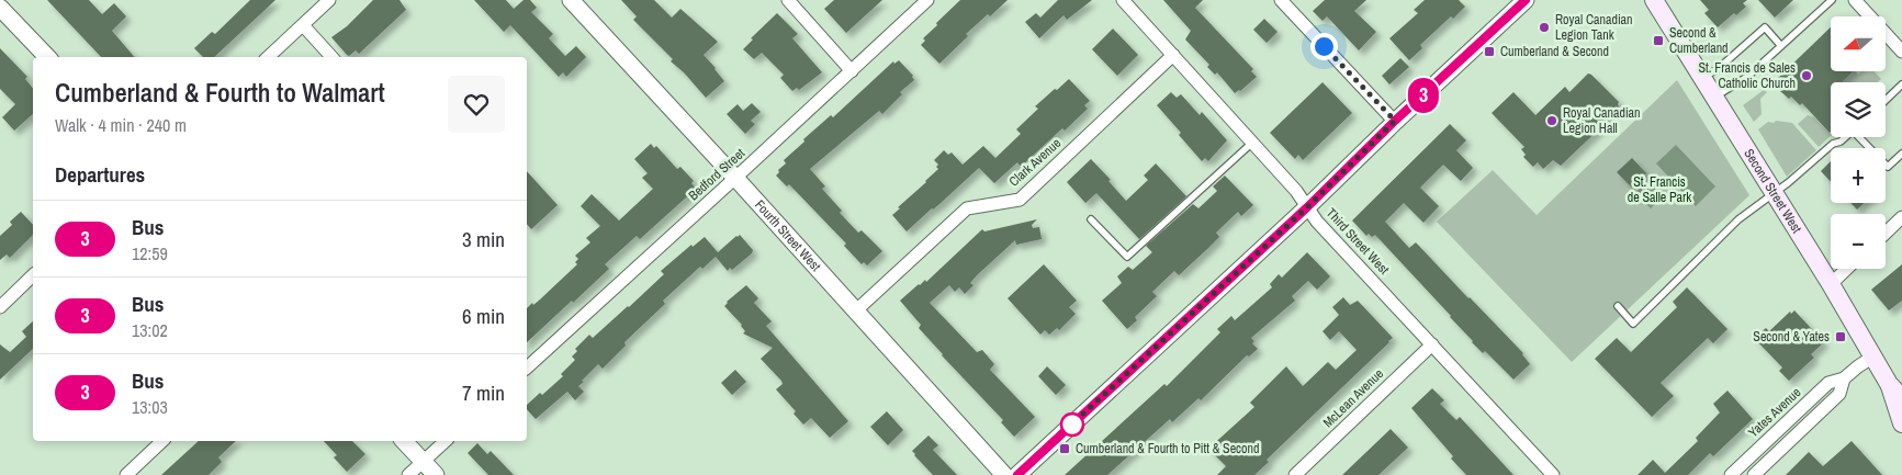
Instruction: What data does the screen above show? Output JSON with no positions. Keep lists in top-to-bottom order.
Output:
{
  "streets": {
    "main road": ["Second Street West"],
    "street": [
      "Clark Avenue",
      "Bedford Street",
      "Fourth Street West",
      "Third Street West",
      "McLean Avenue",
      "Yates Avenue"
    ]
  },
  "crossings": [
    ["Clark Avenue", "Fourth Street West"],
    ["Clark Avenue", "Third Street West"],
    ["Bedford Street", "Fourth Street West"],
    ["Second Street West", "Yates Avenue"],
    ["Third Street West", "McLean Avenue"]
  ],
  "parks": ["St. Francis de Salle Park"],
  "places": {
    "other": ["Royal Canadian Legion Tank", "St. Francis de Sales Catholic Church", "Royal Canadian Legion Hall"],
    "transit": [
      "Second & Cumberland",
      "Cumberland & Second",
      "Second & Yates",
      "Cumberland & Fourth to Pitt & Second"
    ]
  },
  "lines": ["bus line 3"],
  "north": "left",
  "page": {
    "on_map": "3",
    "map_buttons": ["+", "−"],
    "heading": [
      ["Cumberland & Fourth to Walmart", "Walk · 4 min · 240 m"],
      "Departures"
    ],
    "list": [
      {
        "mark": "3",
        "name": "Bus",
        "note": "12:59",
        "value": "3 min"
      },
      {
        "mark": "3",
        "name": "Bus",
        "note": "13:02",
        "value": "6 min"
      },
      {
        "mark": "3",
        "name": "Bus",
        "note": "13:03",
        "value": "7 min"
      }
    ]
  }
}
